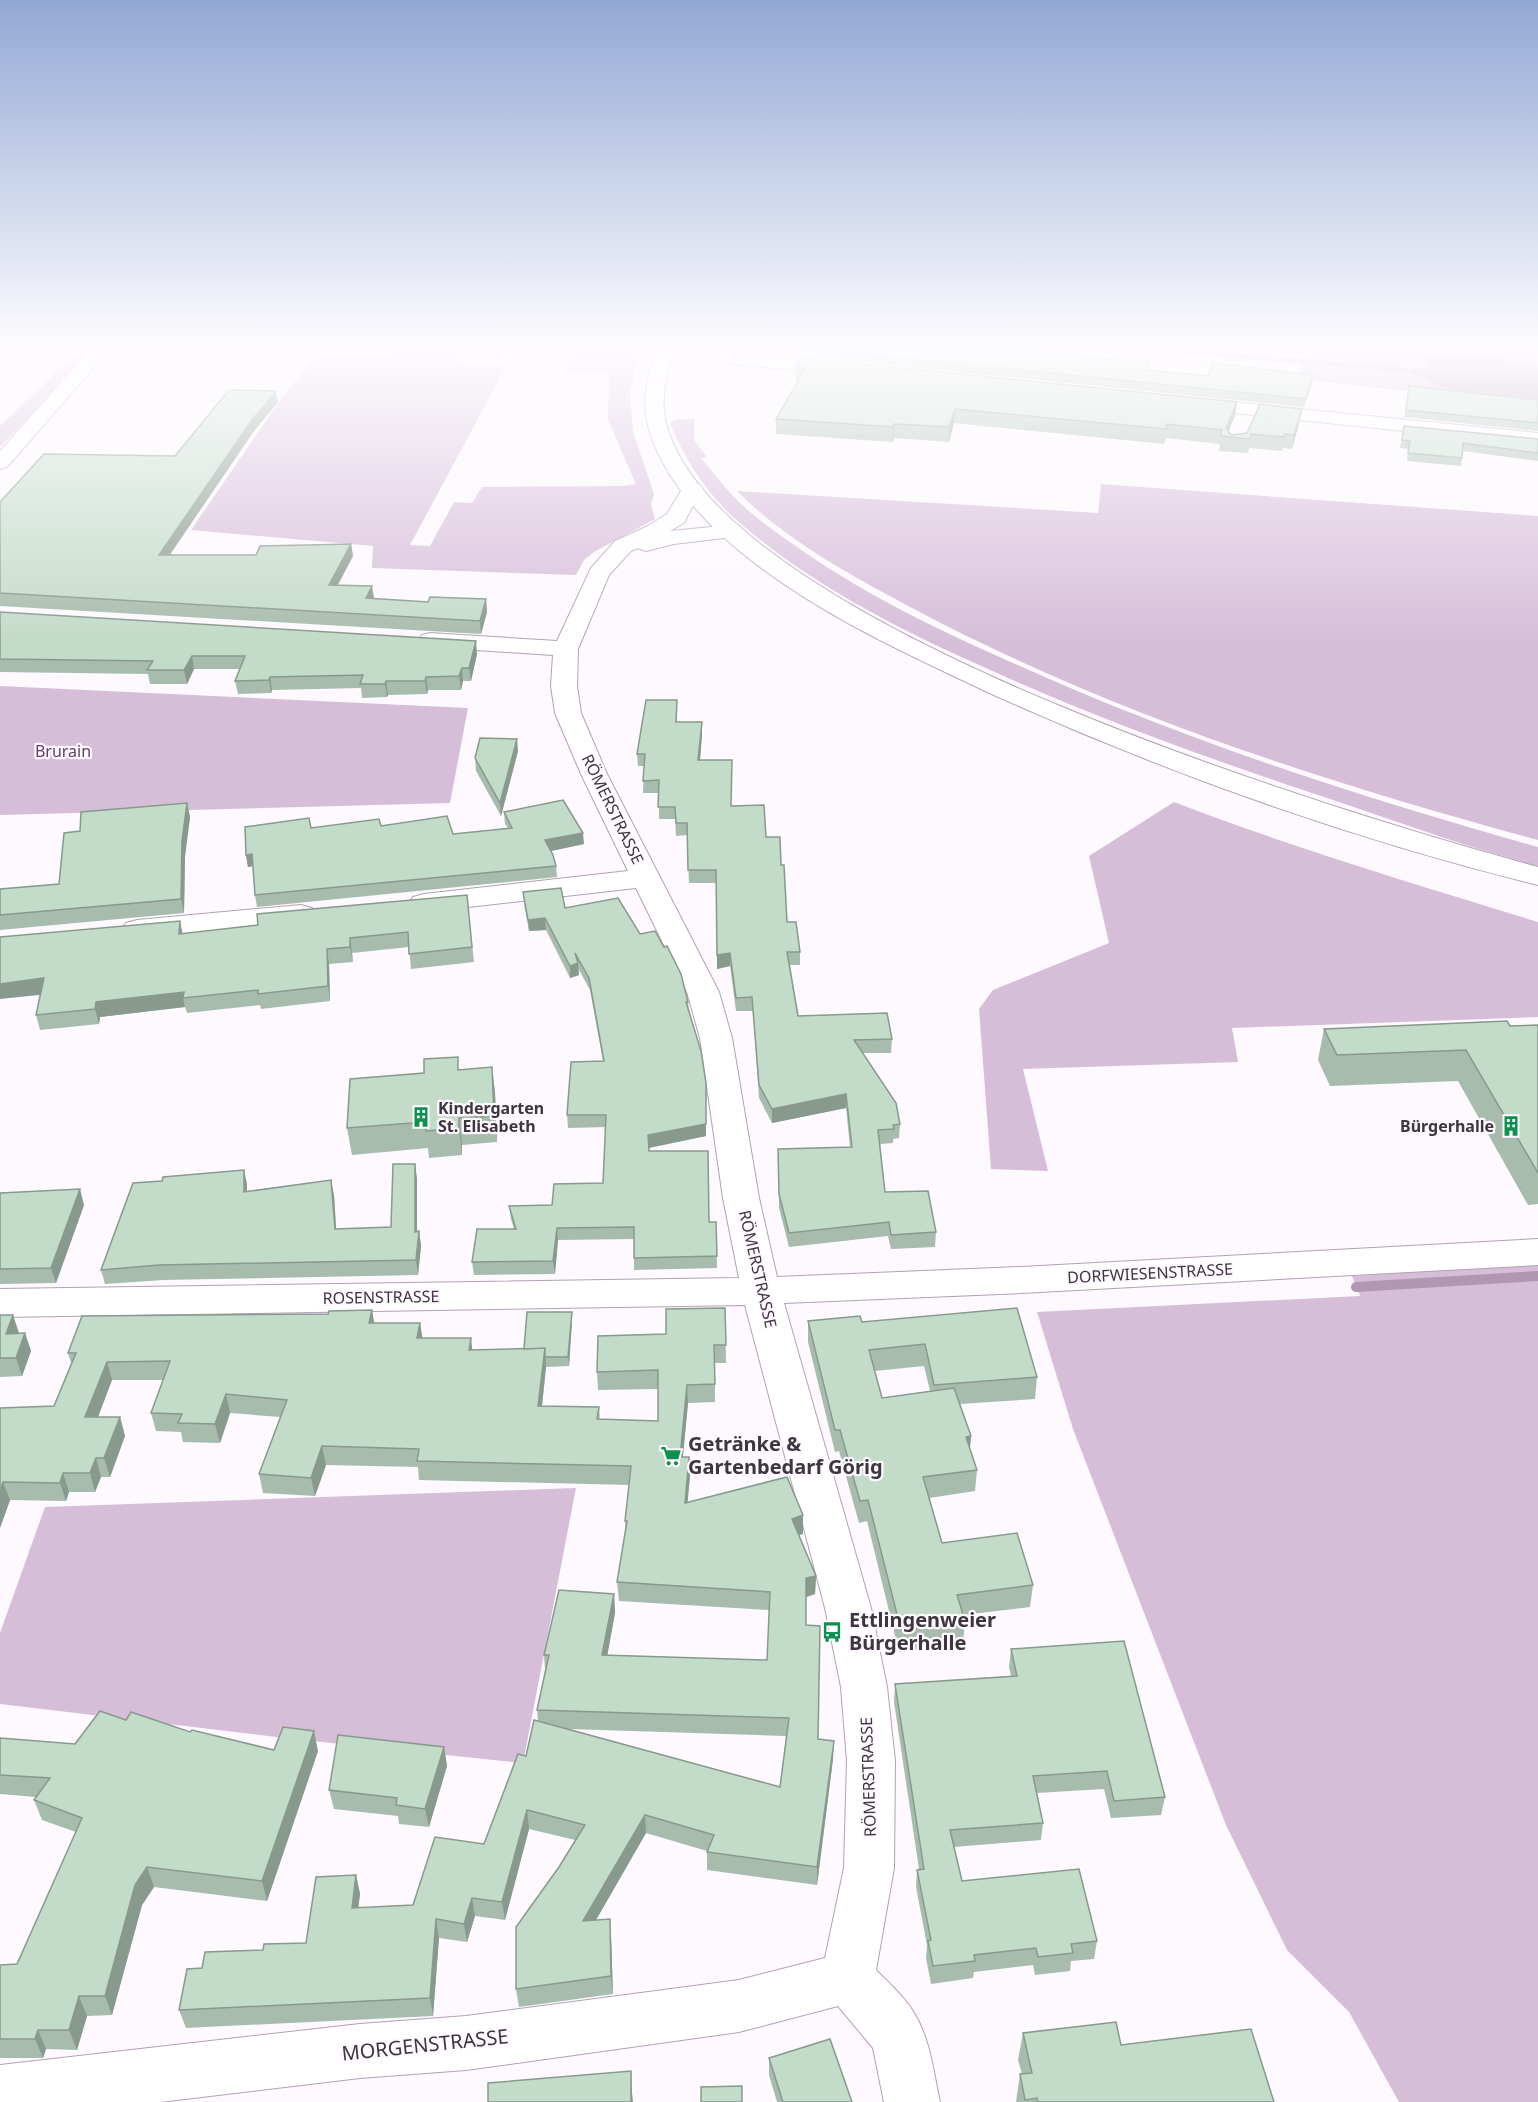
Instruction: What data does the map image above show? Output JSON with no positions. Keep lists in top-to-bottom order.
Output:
{
  "streets": {
    "street": [
      "RÖMERSTRASSE",
      "DORFWIESENSTRASSE",
      "ROSENSTRASSE",
      "MORGENSTRASSE"
    ]
  },
  "crossings": [
    ["RÖMERSTRASSE", "DORFWIESENSTRASSE"],
    ["RÖMERSTRASSE", "ROSENSTRASSE"],
    ["RÖMERSTRASSE", "MORGENSTRASSE"],
    ["DORFWIESENSTRASSE", "ROSENSTRASSE"]
  ],
  "parks": ["Brurain"],
  "places": {
    "building": ["Kindergarten St. Elisabeth", "Bürgerhalle"],
    "supermarket": ["Getränke & Gartenbedarf Görig"],
    "bus stop": ["Ettlingenweier Bürgerhalle"]
  }
}
